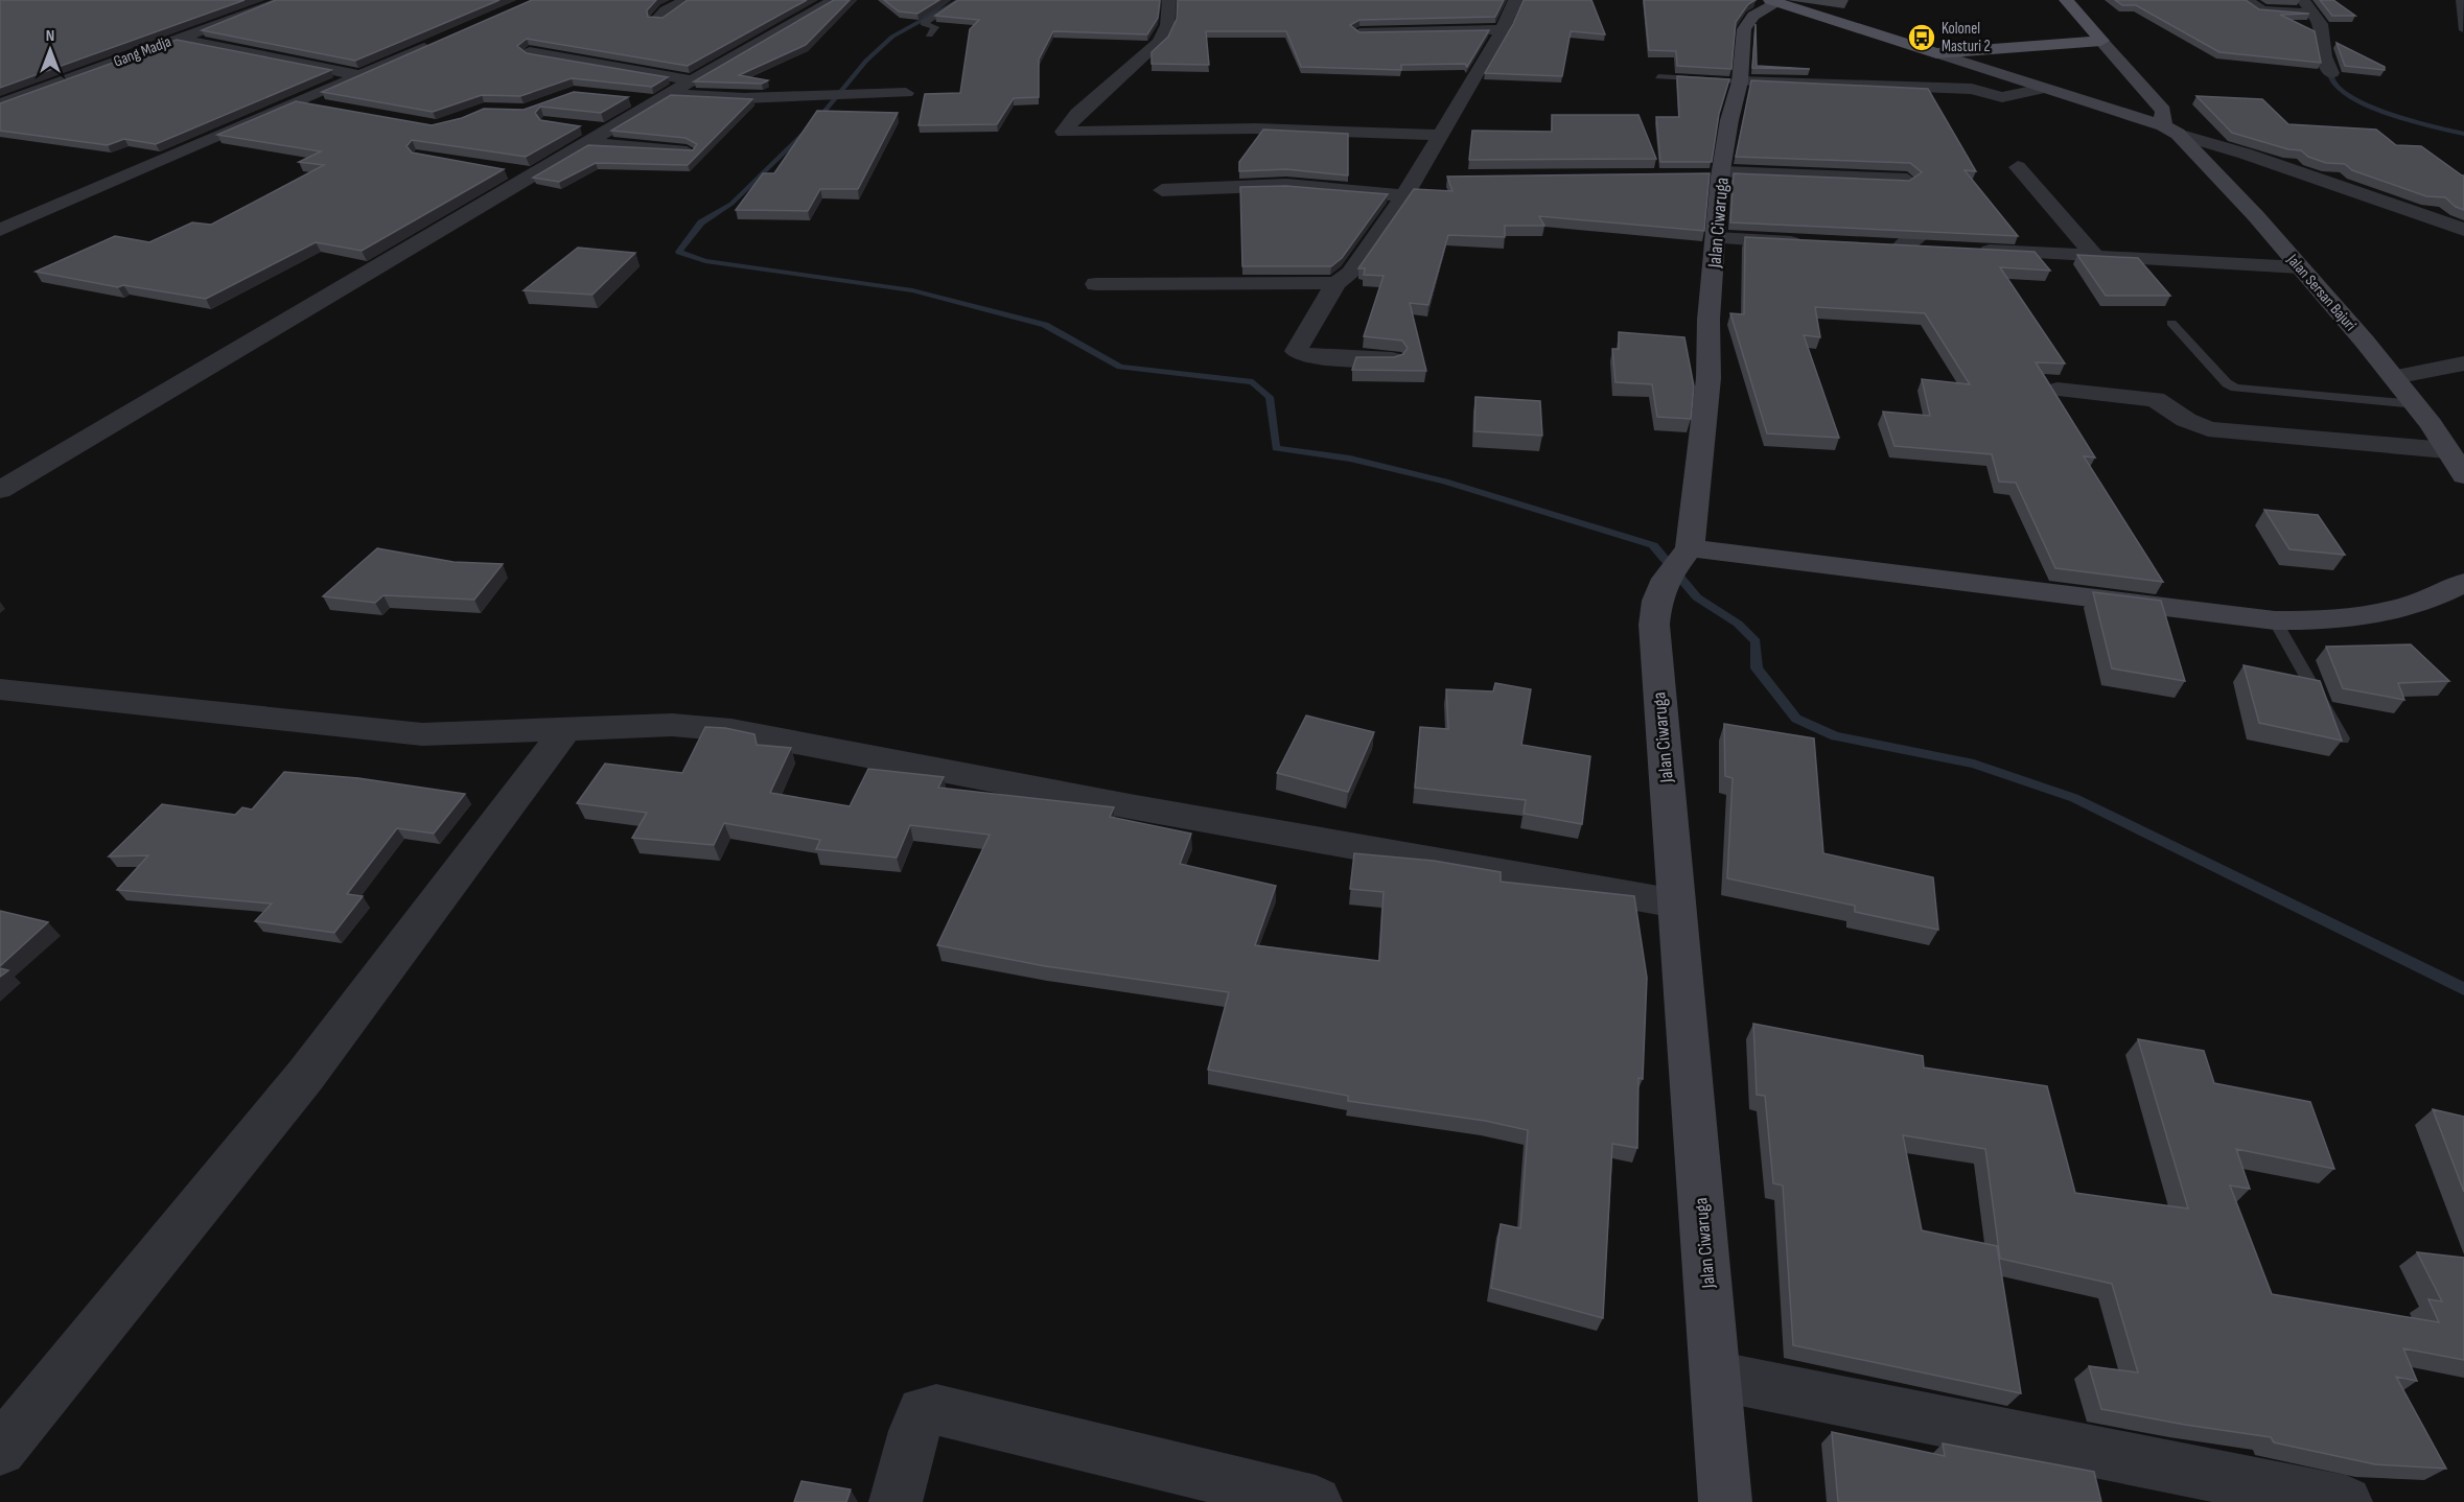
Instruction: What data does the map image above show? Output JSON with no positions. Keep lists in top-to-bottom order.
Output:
{
  "streets": {
    "street": ["Gang Madja", "Jalan Ciwaruga", "Jalan Sersan Bajuri"]
  },
  "places": {
    "bus stop": ["Kolonel Masturi 2"]
  },
  "north": "top"
}
